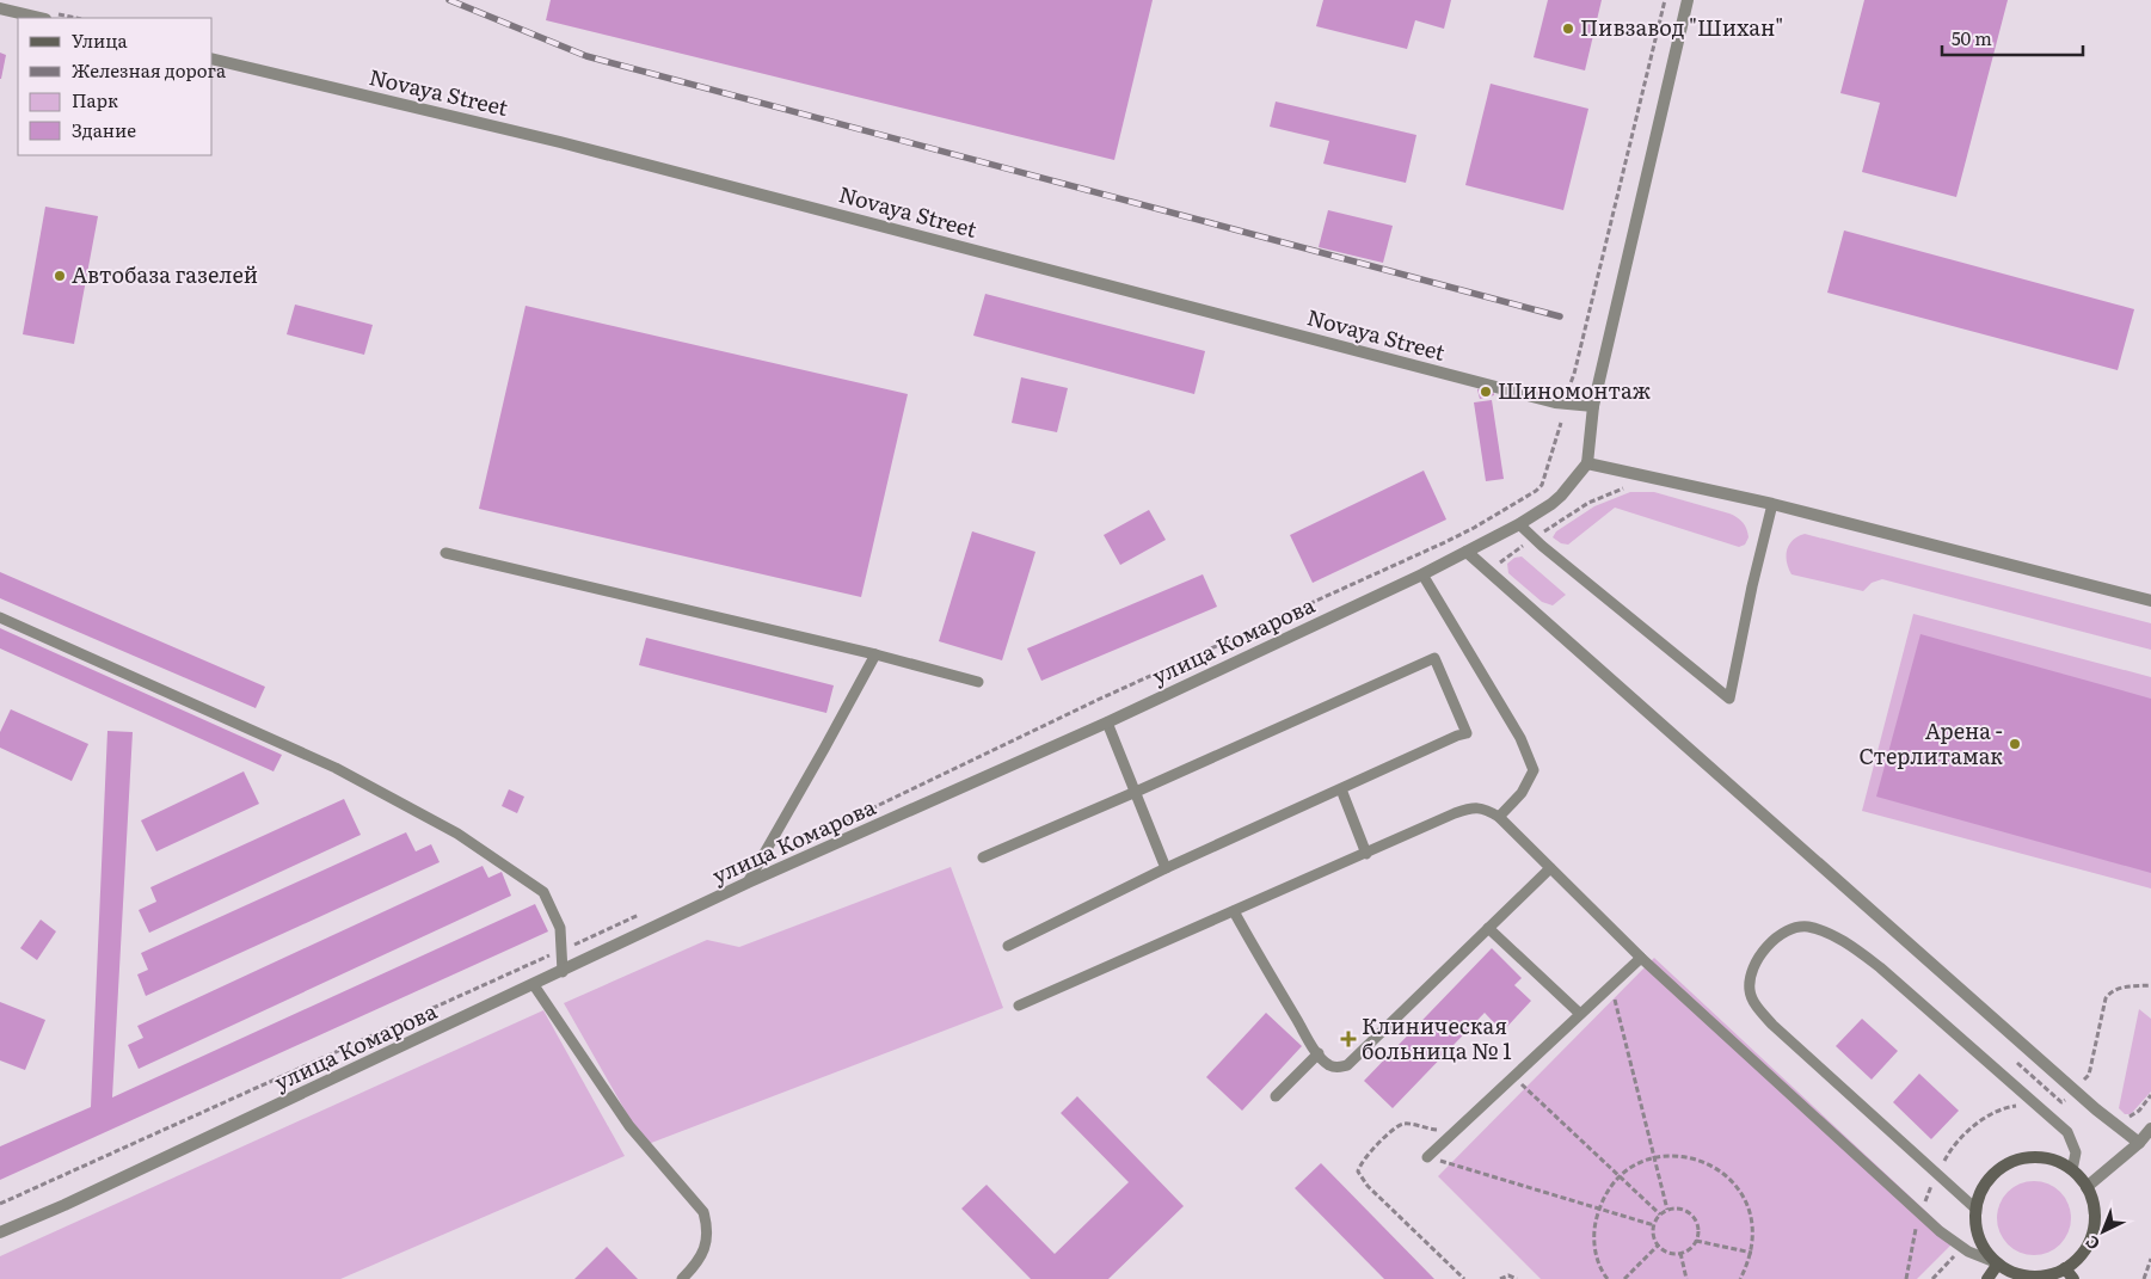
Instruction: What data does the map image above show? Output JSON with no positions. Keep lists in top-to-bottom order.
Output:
{
  "streets": {
    "street": ["Novaya Street", "улица Комарова"]
  },
  "places": {
    "other": [
      "Пивзавод \"Шихан\"",
      "Автобаза газелей",
      "Шиномонтаж",
      "Арена - Стерлитамак"
    ],
    "health": ["Клиническая больница № 1"]
  },
  "legend": [
    "Улица",
    "Железная дорога",
    "Парк",
    "Здание"
  ],
  "scale_bar": "50 m",
  "north": "bottom left"
}
